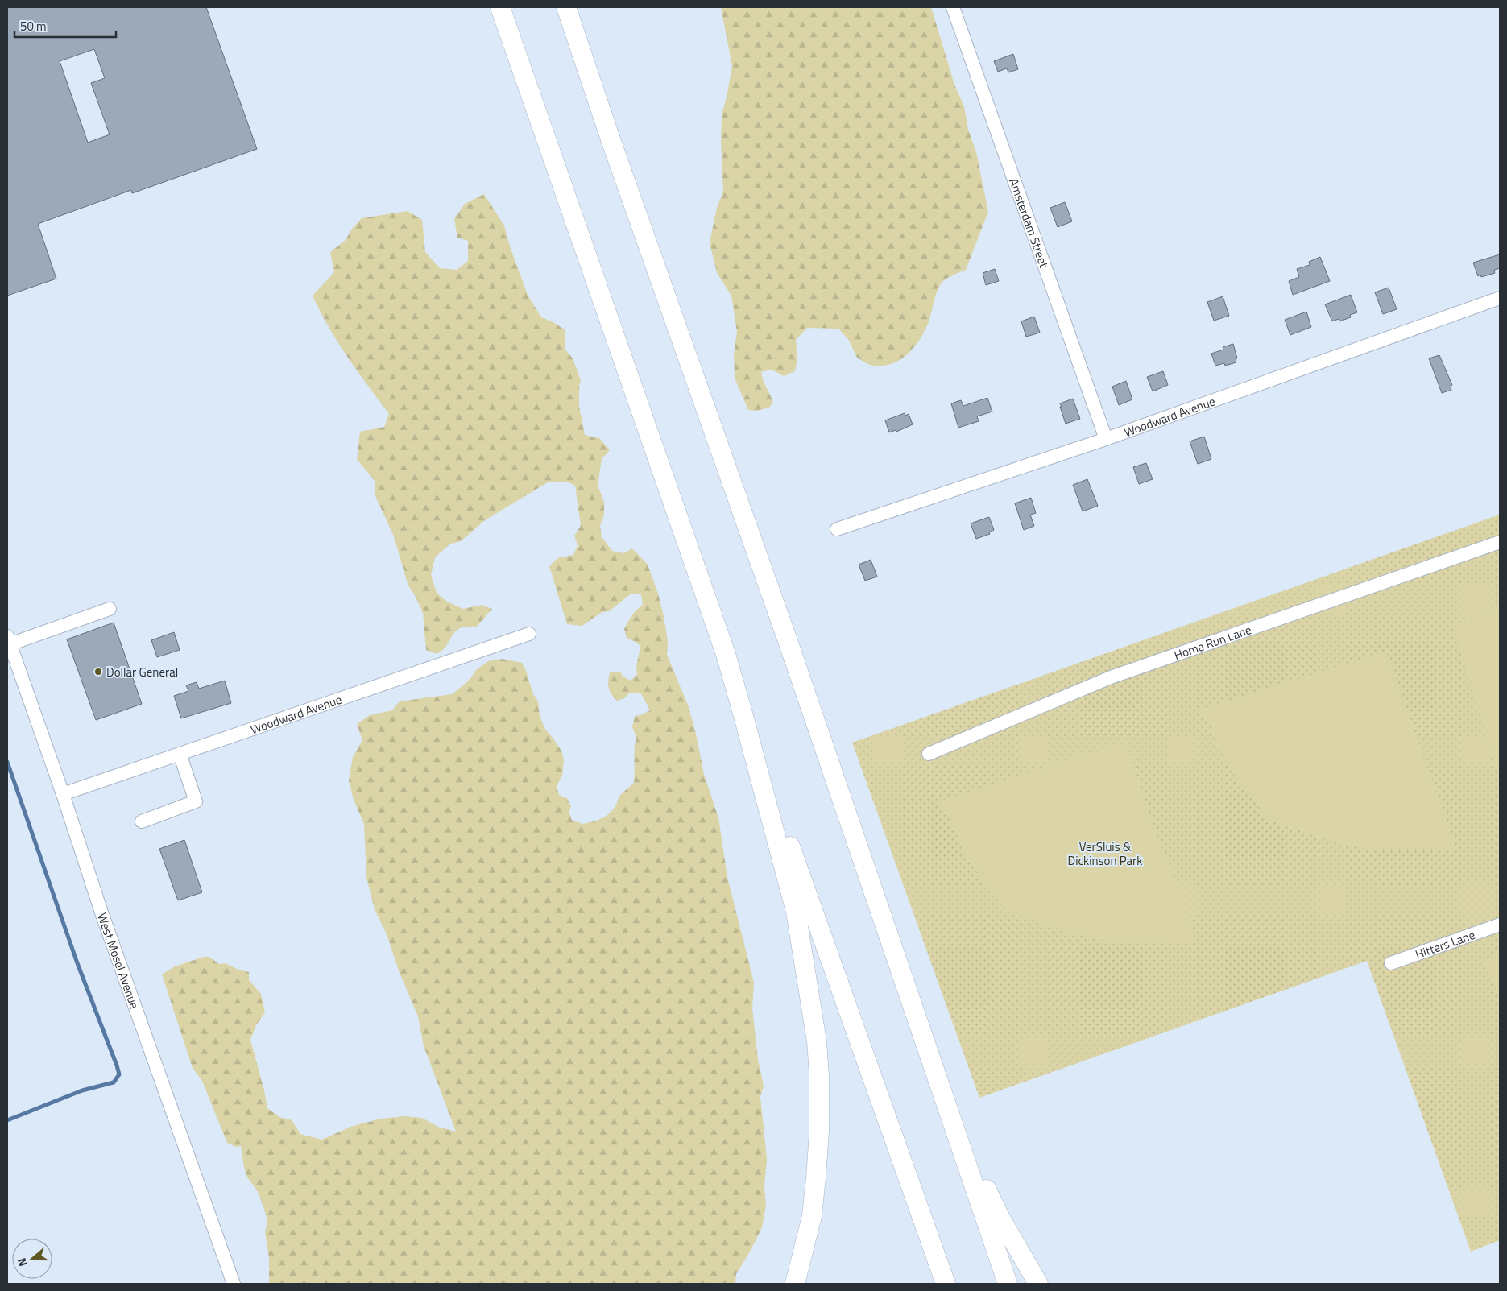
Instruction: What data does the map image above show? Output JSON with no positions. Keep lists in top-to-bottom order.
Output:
{
  "streets": {
    "street": [
      "Amsterdam Street",
      "Woodward Avenue",
      "Home Run Lane",
      "Hitters Lane",
      "West Mosel Avenue"
    ]
  },
  "crossings": [
    ["Amsterdam Street", "Woodward Avenue"],
    ["Woodward Avenue", "West Mosel Avenue"]
  ],
  "parks": ["VerSluis & Dickinson Park"],
  "places": ["Dollar General"],
  "scale_bar": "50 m",
  "north": "left"
}
